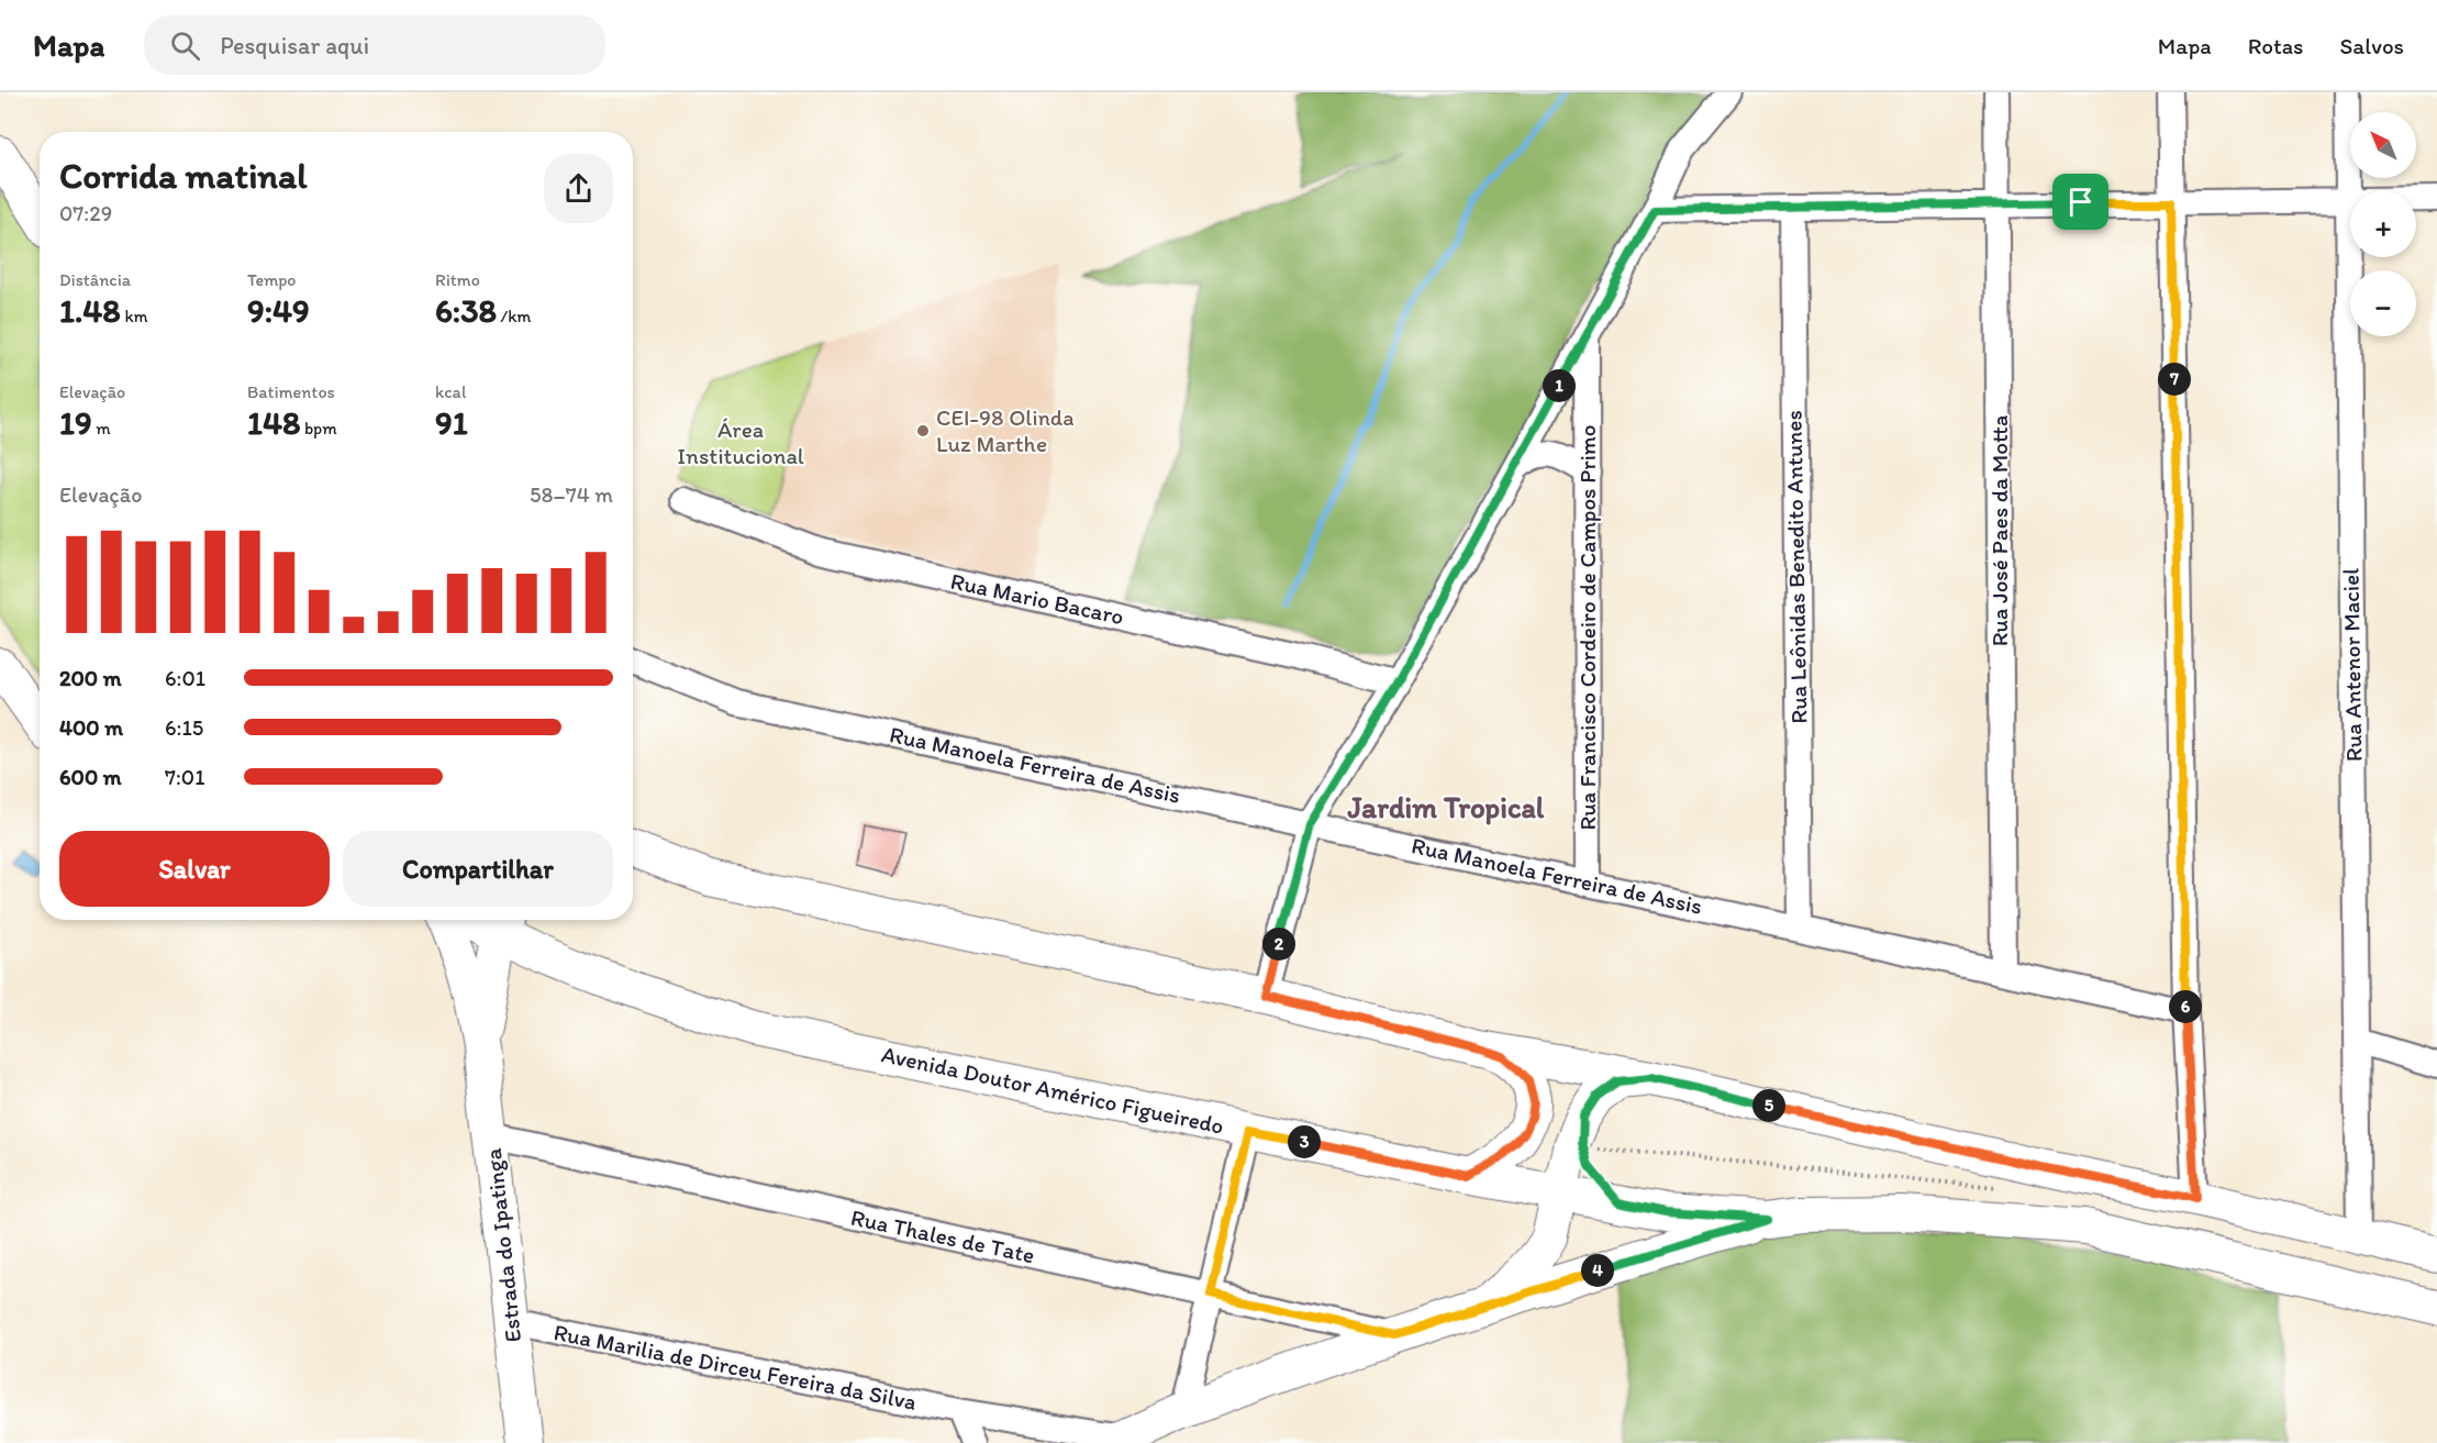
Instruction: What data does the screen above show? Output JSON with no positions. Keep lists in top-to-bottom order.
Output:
{
  "streets": {
    "main road": ["Avenida Doutor Américo Figueiredo", "Estrada do Ipatinga"],
    "street": [
      "Rua José Paes da Motta",
      "Rua Leônidas Benedito Antunes",
      "Rua Mario Bacaro",
      "Rua Francisco Cordeiro de Campos Primo",
      "Rua Antenor Maciel",
      "Rua Manoela Ferreira de Assis",
      "Rua Thales de Tate",
      "Rua Marilia de Dirceu Fereira da Silva"
    ]
  },
  "crossings": [
    ["Rua José Paes da Motta", "Rua Manoela Ferreira de Assis"],
    ["Rua Leônidas Benedito Antunes", "Rua Manoela Ferreira de Assis"],
    ["Rua Francisco Cordeiro de Campos Primo", "Rua Manoela Ferreira de Assis"],
    ["Avenida Doutor Américo Figueiredo", "Estrada do Ipatinga"],
    ["Rua Thales de Tate", "Estrada do Ipatinga"],
    ["Estrada do Ipatinga", "Rua Marilia de Dirceu Fereira da Silva"]
  ],
  "districts": ["Jardim Tropical"],
  "parks": ["Área Institucional"],
  "places": ["CEI-98 Olinda Luz Marthe"],
  "north": "top left",
  "page": {
    "header": "Mapa",
    "search": "Pesquisar aqui",
    "nav": ["Mapa", "Rotas", "Salvos"],
    "map_buttons": ["+", "−"],
    "heading": ["Corrida matinal", "07:29"],
    "stats": [
      ["Distância", "1.48 km"],
      ["Tempo", "9:49"],
      ["Ritmo", "6:38 /km"],
      ["Elevação", "19 m"],
      ["Batimentos", "148 bpm"],
      ["kcal", "91"]
    ],
    "pins": [
      "7",
      "1",
      "2",
      "6",
      "5",
      "3",
      "4"
    ],
    "chart": ["Elevação", "58–74 m"],
    "list": [
      {
        "name": "200 m",
        "note": "6:01"
      },
      {
        "name": "400 m",
        "note": "6:15"
      },
      {
        "name": "600 m",
        "note": "7:01"
      }
    ],
    "buttons": ["Salvar", "Compartilhar"]
  }
}
